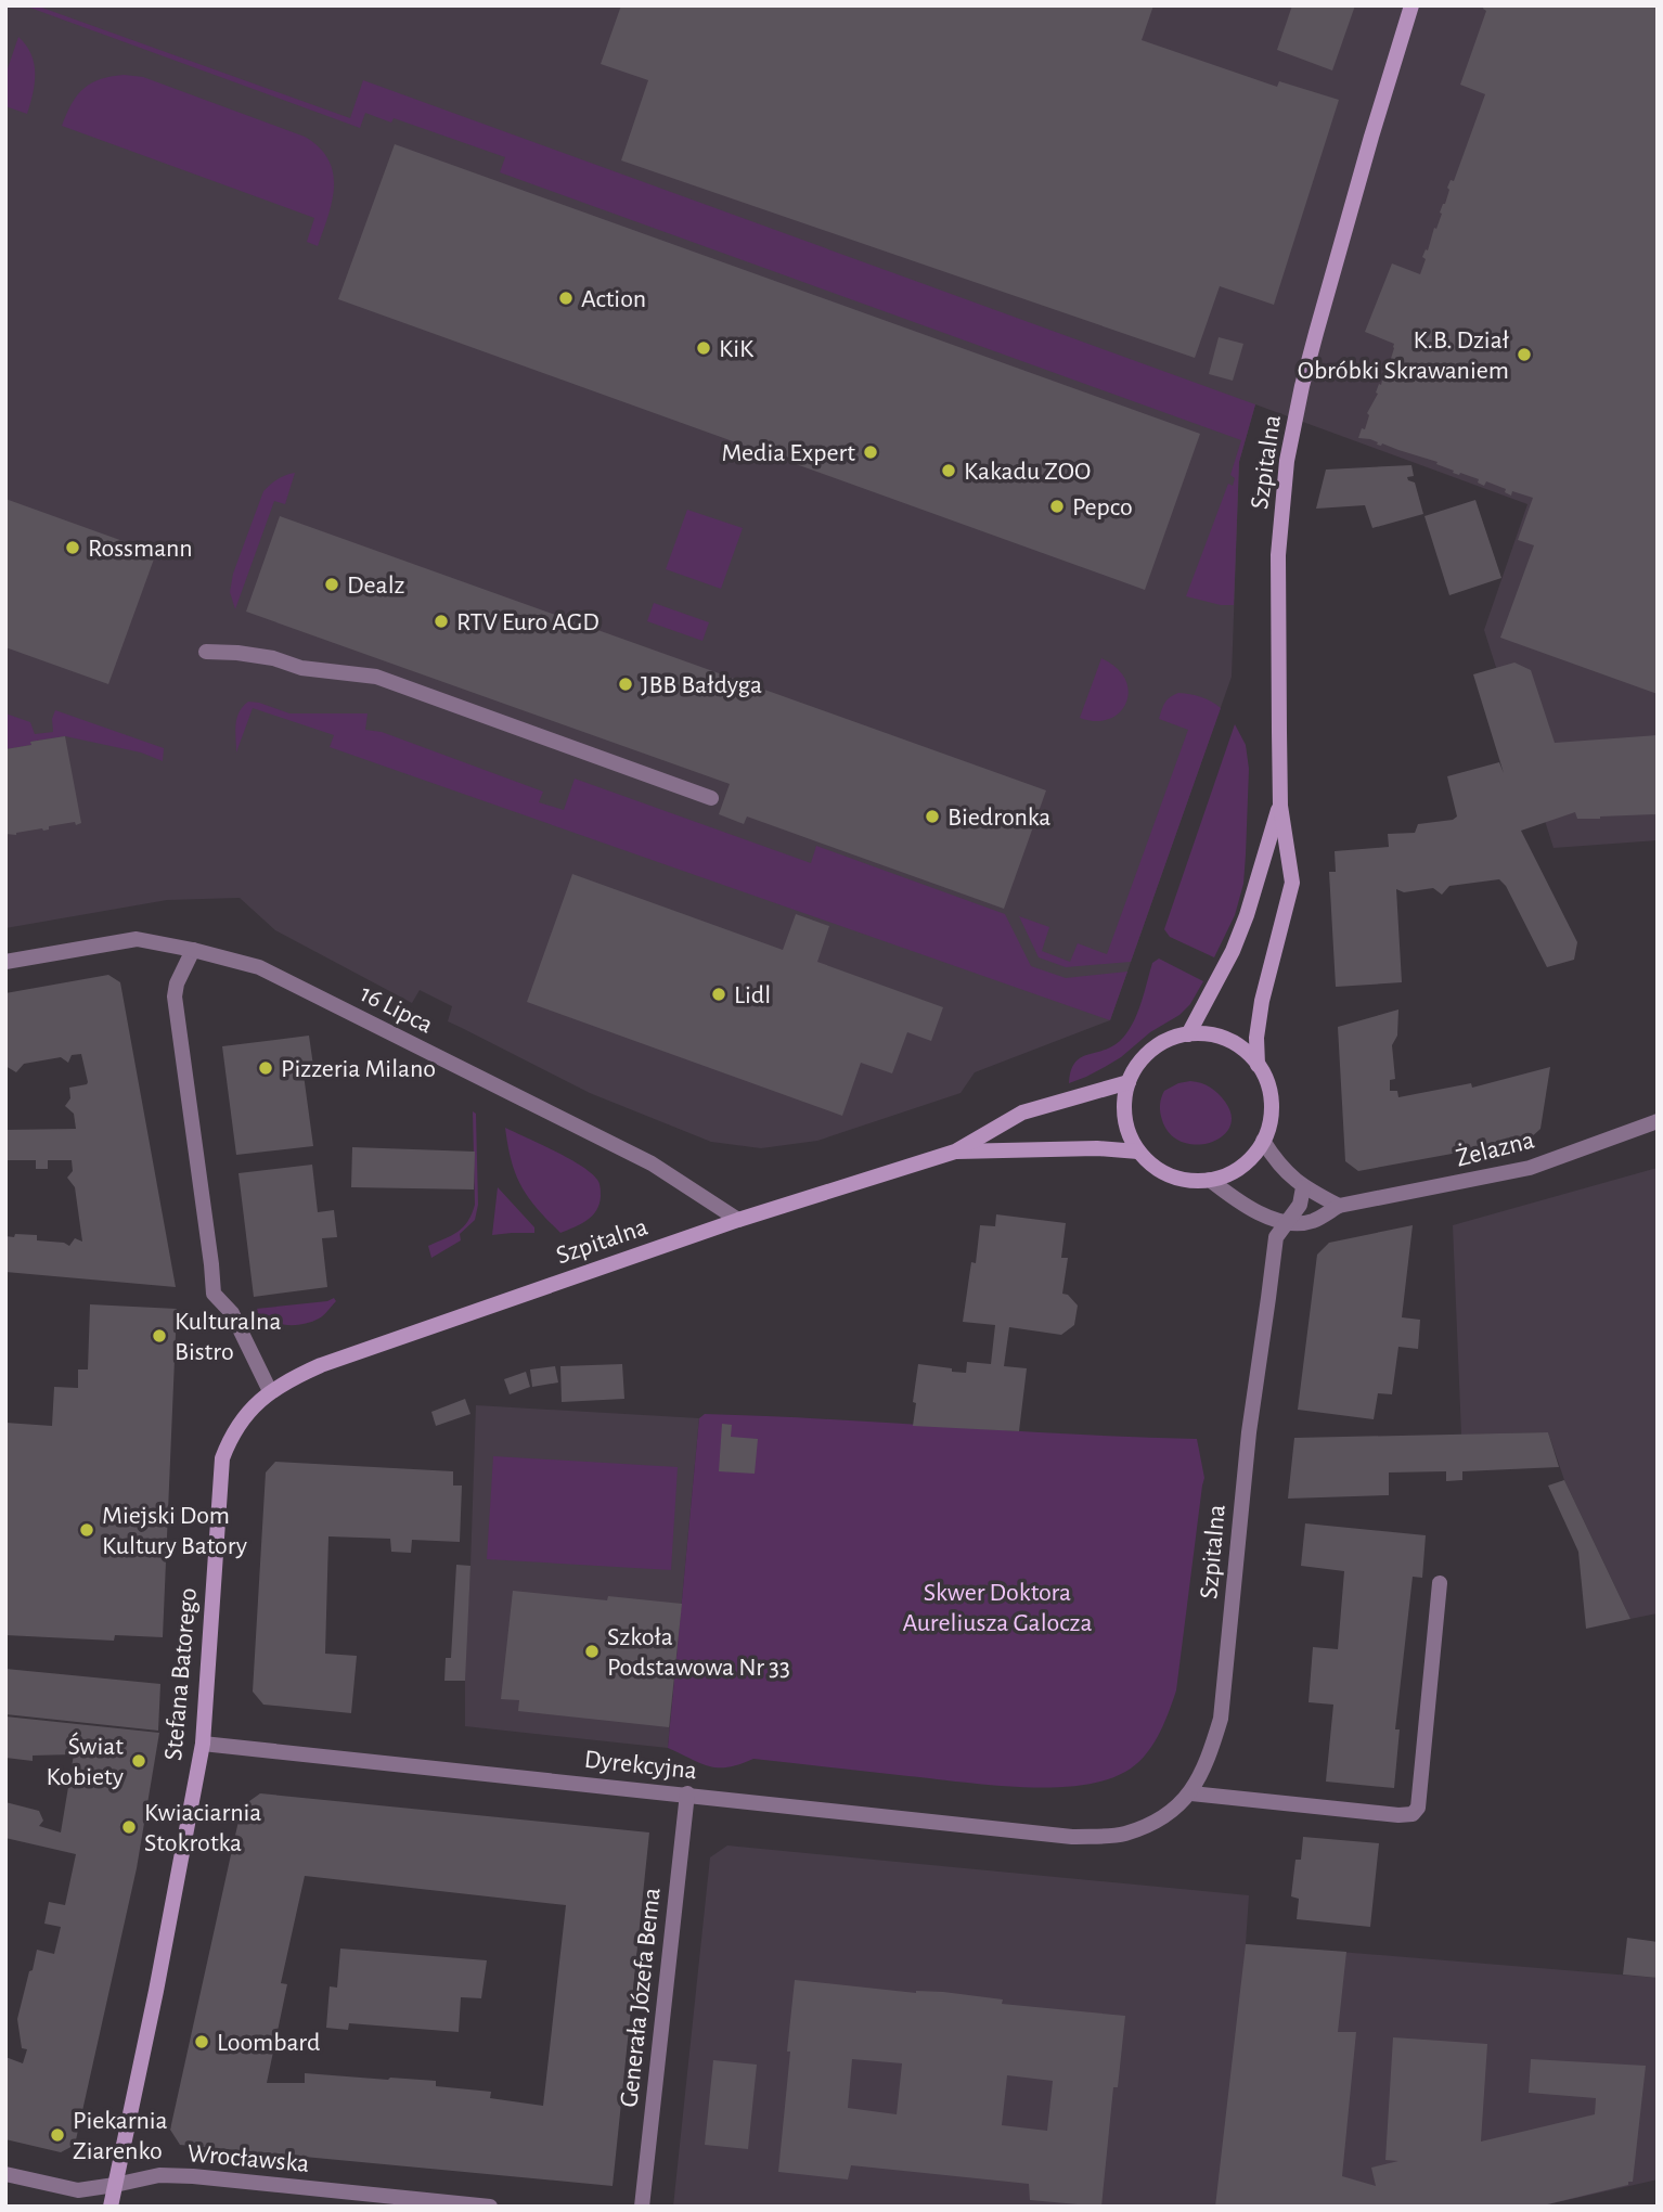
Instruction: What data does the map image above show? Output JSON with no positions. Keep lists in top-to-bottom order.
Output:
{
  "streets": {
    "street": [
      "Szpitalna",
      "16 Lipca",
      "Żelazna",
      "Stefana Batorego",
      "Dyrekcyjna",
      "Generała Józefa Bema",
      "Wrocławska"
    ]
  },
  "crossings": [
    ["Szpitalna", "16 Lipca"],
    ["Szpitalna", "Żelazna"],
    ["Szpitalna", "Stefana Batorego"],
    ["Szpitalna", "Dyrekcyjna"],
    ["Stefana Batorego", "Dyrekcyjna"],
    ["Stefana Batorego", "Wrocławska"],
    ["Dyrekcyjna", "Generała Józefa Bema"]
  ],
  "parks": ["Skwer Doktora Aureliusza Galocza"],
  "places": [
    "Action",
    "KiK",
    "K.B. Dział Obróbki Skrawaniem",
    "Media Expert",
    "Kakadu ZOO",
    "Pepco",
    "Rossmann",
    "Dealz",
    "RTV Euro AGD",
    "JBB Bałdyga",
    "Biedronka",
    "Lidl",
    "Pizzeria Milano",
    "Kulturalna Bistro",
    "Miejski Dom Kultury Batory",
    "Szkoła Podstawowa Nr 33",
    "Świat Kobiety",
    "Kwiaciarnia Stokrotka",
    "Loombard",
    "Piekarnia Ziarenko"
  ]
}
